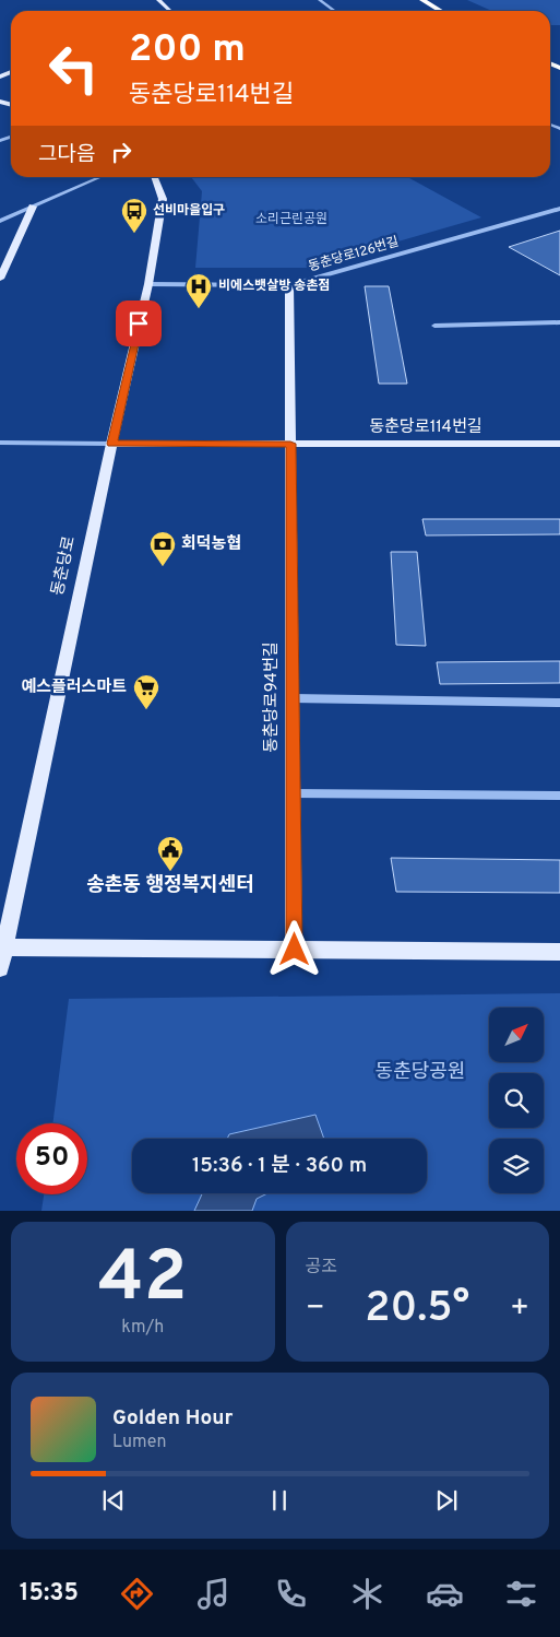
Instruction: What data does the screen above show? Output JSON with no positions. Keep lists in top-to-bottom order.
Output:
{
  "streets": {
    "main road": ["동춘당로114번길", "동춘당로", "동춘당로94번길"],
    "street": ["동춘당로126번길"]
  },
  "crossings": [
    ["동춘당로126번길", "동춘당로"],
    ["동춘당로114번길", "동춘당로"],
    ["동춘당로114번길", "동춘당로94번길"]
  ],
  "parks": ["소리근린공원", "동춘당공원"],
  "places": {
    "bus stop": ["선비마을입구"],
    "hospital": ["비에스뱃살방 송촌점"],
    "bank": ["회덕농협"],
    "supermarket": ["예스플러스마트"],
    "public building": ["송촌동 행정복지센터"]
  },
  "north": "top right",
  "page": {
    "turn": ["200 m", "동춘당로114번길"],
    "then": "그다음",
    "limit": "50",
    "trip": "15:36 · 1 분 · 360 m",
    "tile": [
      ["42", "km/h"],
      "공조"
    ],
    "heat": ["−", "20.5°", "+"],
    "song": ["Golden Hour", "Lumen"],
    "tabs": "15:35"
  }
}
